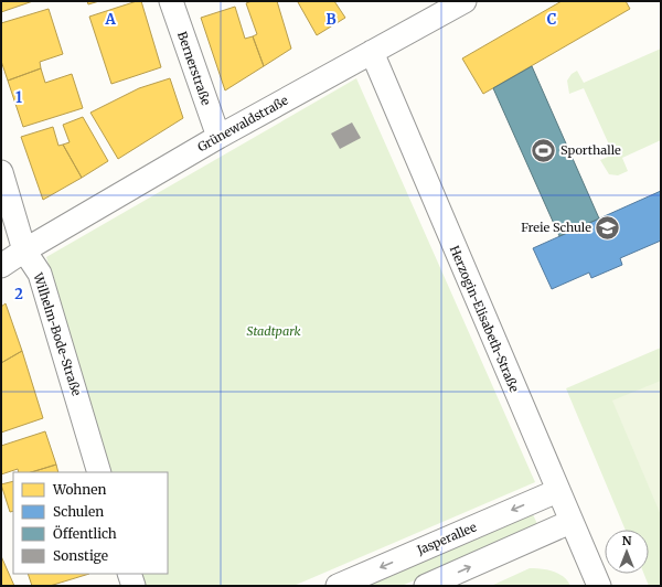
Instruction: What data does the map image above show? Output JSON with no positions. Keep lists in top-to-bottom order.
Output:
{
  "streets": {
    "street": [
      "Bernerstraße",
      "Grünewaldstraße",
      "Herzogin-Elisabeth-Straße",
      "Wilhelm-Bode-Straße",
      "Jasperallee"
    ]
  },
  "crossings": [
    ["Bernerstraße", "Grünewaldstraße"],
    ["Grünewaldstraße", "Herzogin-Elisabeth-Straße"],
    ["Grünewaldstraße", "Wilhelm-Bode-Straße"],
    ["Herzogin-Elisabeth-Straße", "Jasperallee"]
  ],
  "parks": ["Stadtpark"],
  "places": {
    "sports": ["Sporthalle"],
    "school or university": ["Freie Schule"]
  },
  "legend": [
    "Wohnen",
    "Schulen",
    "Öffentlich",
    "Sonstige"
  ],
  "north": "top",
  "grid": {
    "columns": ["A", "B", "C"],
    "rows": ["1", "2"]
  }
}
